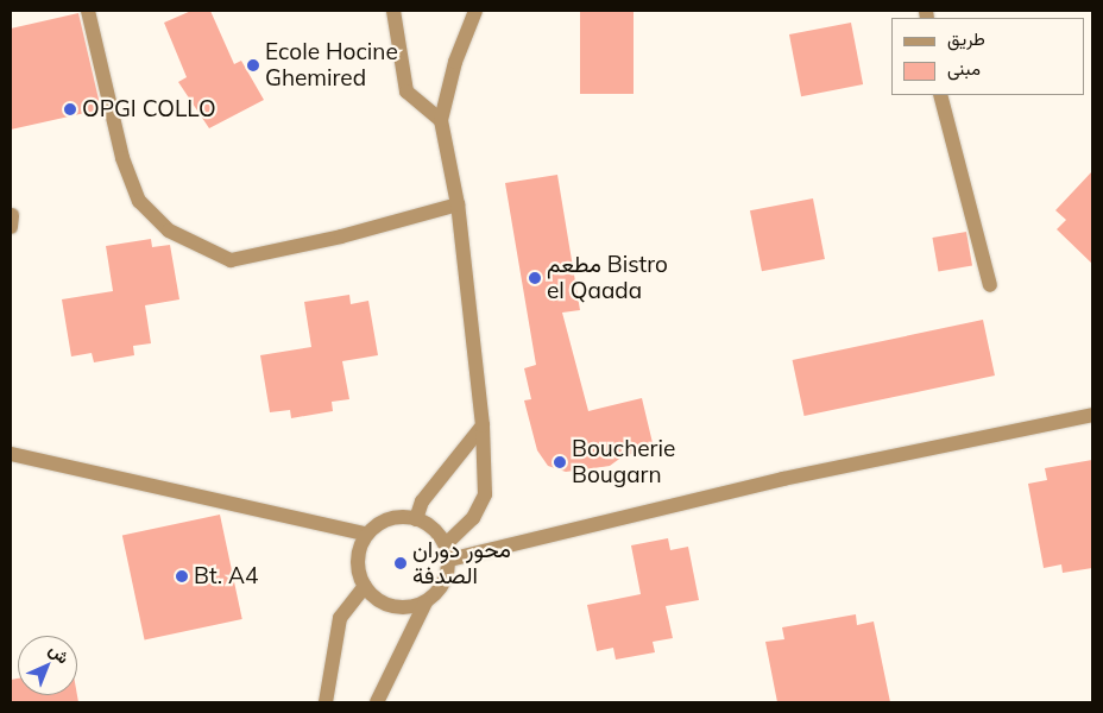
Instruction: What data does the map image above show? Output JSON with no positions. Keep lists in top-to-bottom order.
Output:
{
  "places": [
    "Ecole Hocine Ghemired",
    "OPGI COLLO",
    "مطعم Bistro el Qaada",
    "Boucherie Bougarn",
    "محور دوران الصدفة",
    "Bt. A4"
  ],
  "legend": ["طريق", "مبنى"],
  "north": "top right"
}
